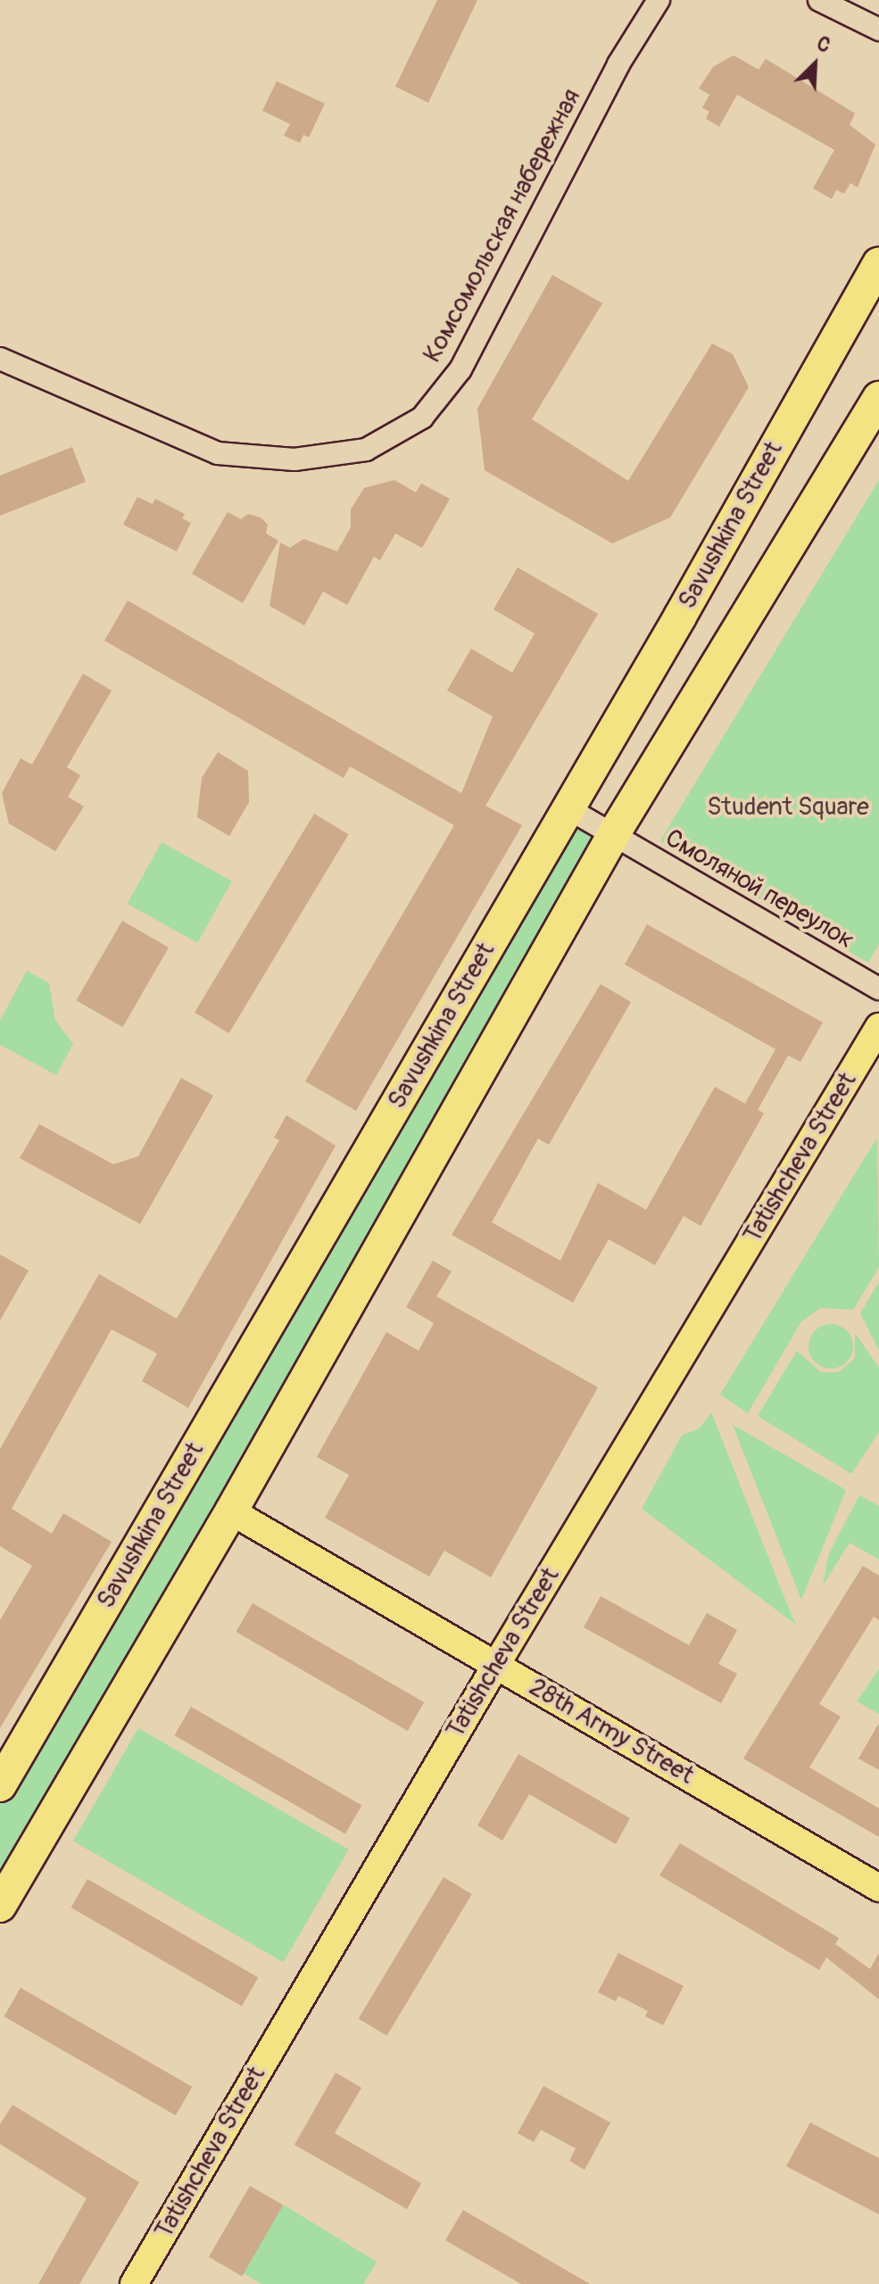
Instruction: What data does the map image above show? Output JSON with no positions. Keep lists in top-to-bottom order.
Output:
{
  "streets": {
    "highway": ["Savushkina Street"],
    "main road": ["Tatishcheva Street", "28th Army Street"],
    "street": ["Комсомольская набережная", "Смоляной переулок"]
  },
  "crossings": [
    ["Savushkina Street", "Смоляной переулок"],
    ["Tatishcheva Street", "28th Army Street"]
  ],
  "parks": ["Student Square"],
  "north": "top right"
}
